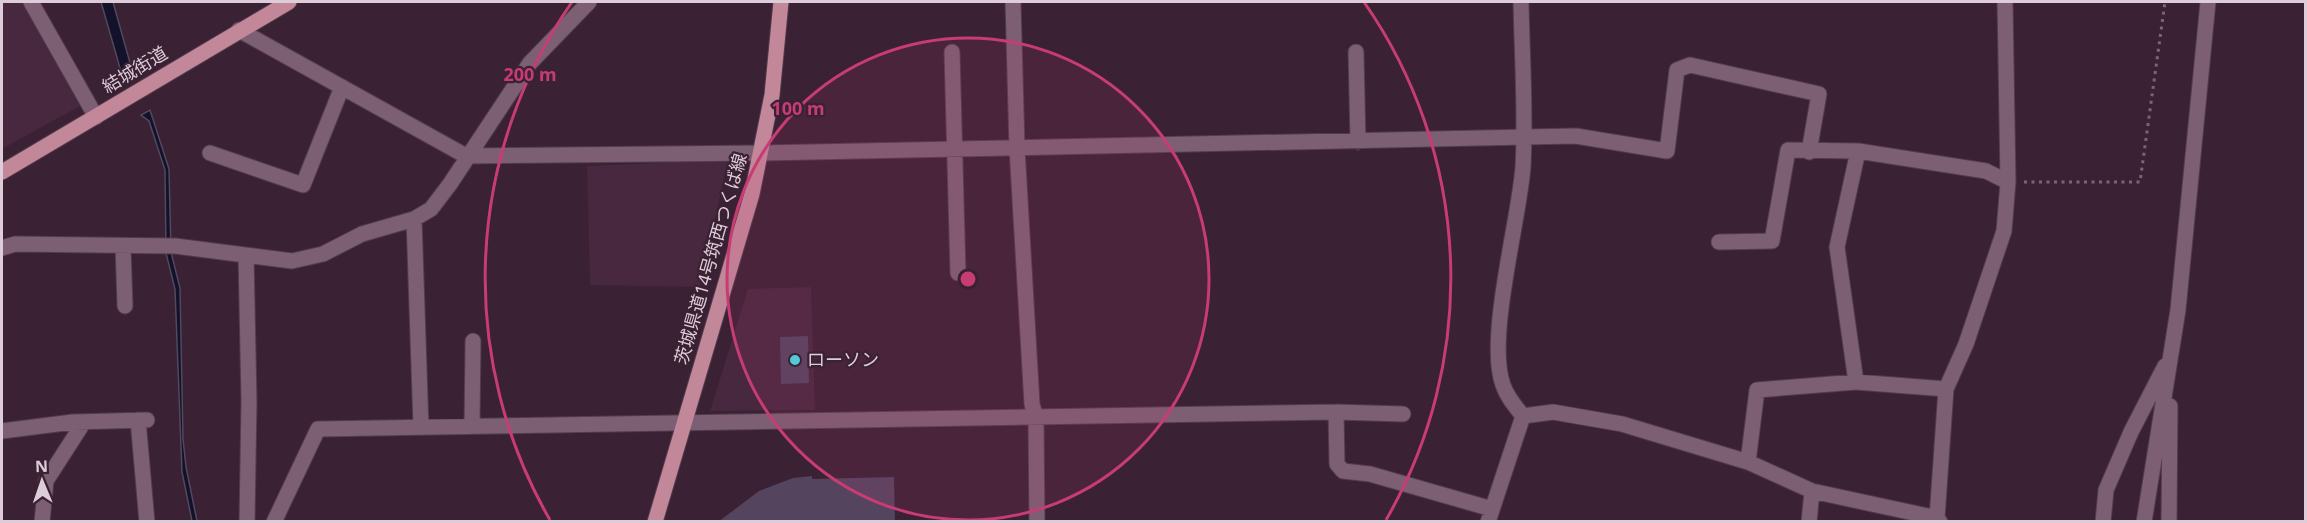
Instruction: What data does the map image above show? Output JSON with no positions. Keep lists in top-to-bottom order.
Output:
{
  "streets": {
    "main road": ["結城街道", "茨城県道14号筑西つくば線"]
  },
  "places": ["ローソン"],
  "north": "top",
  "rings": ["200 m", "100 m"]
}
